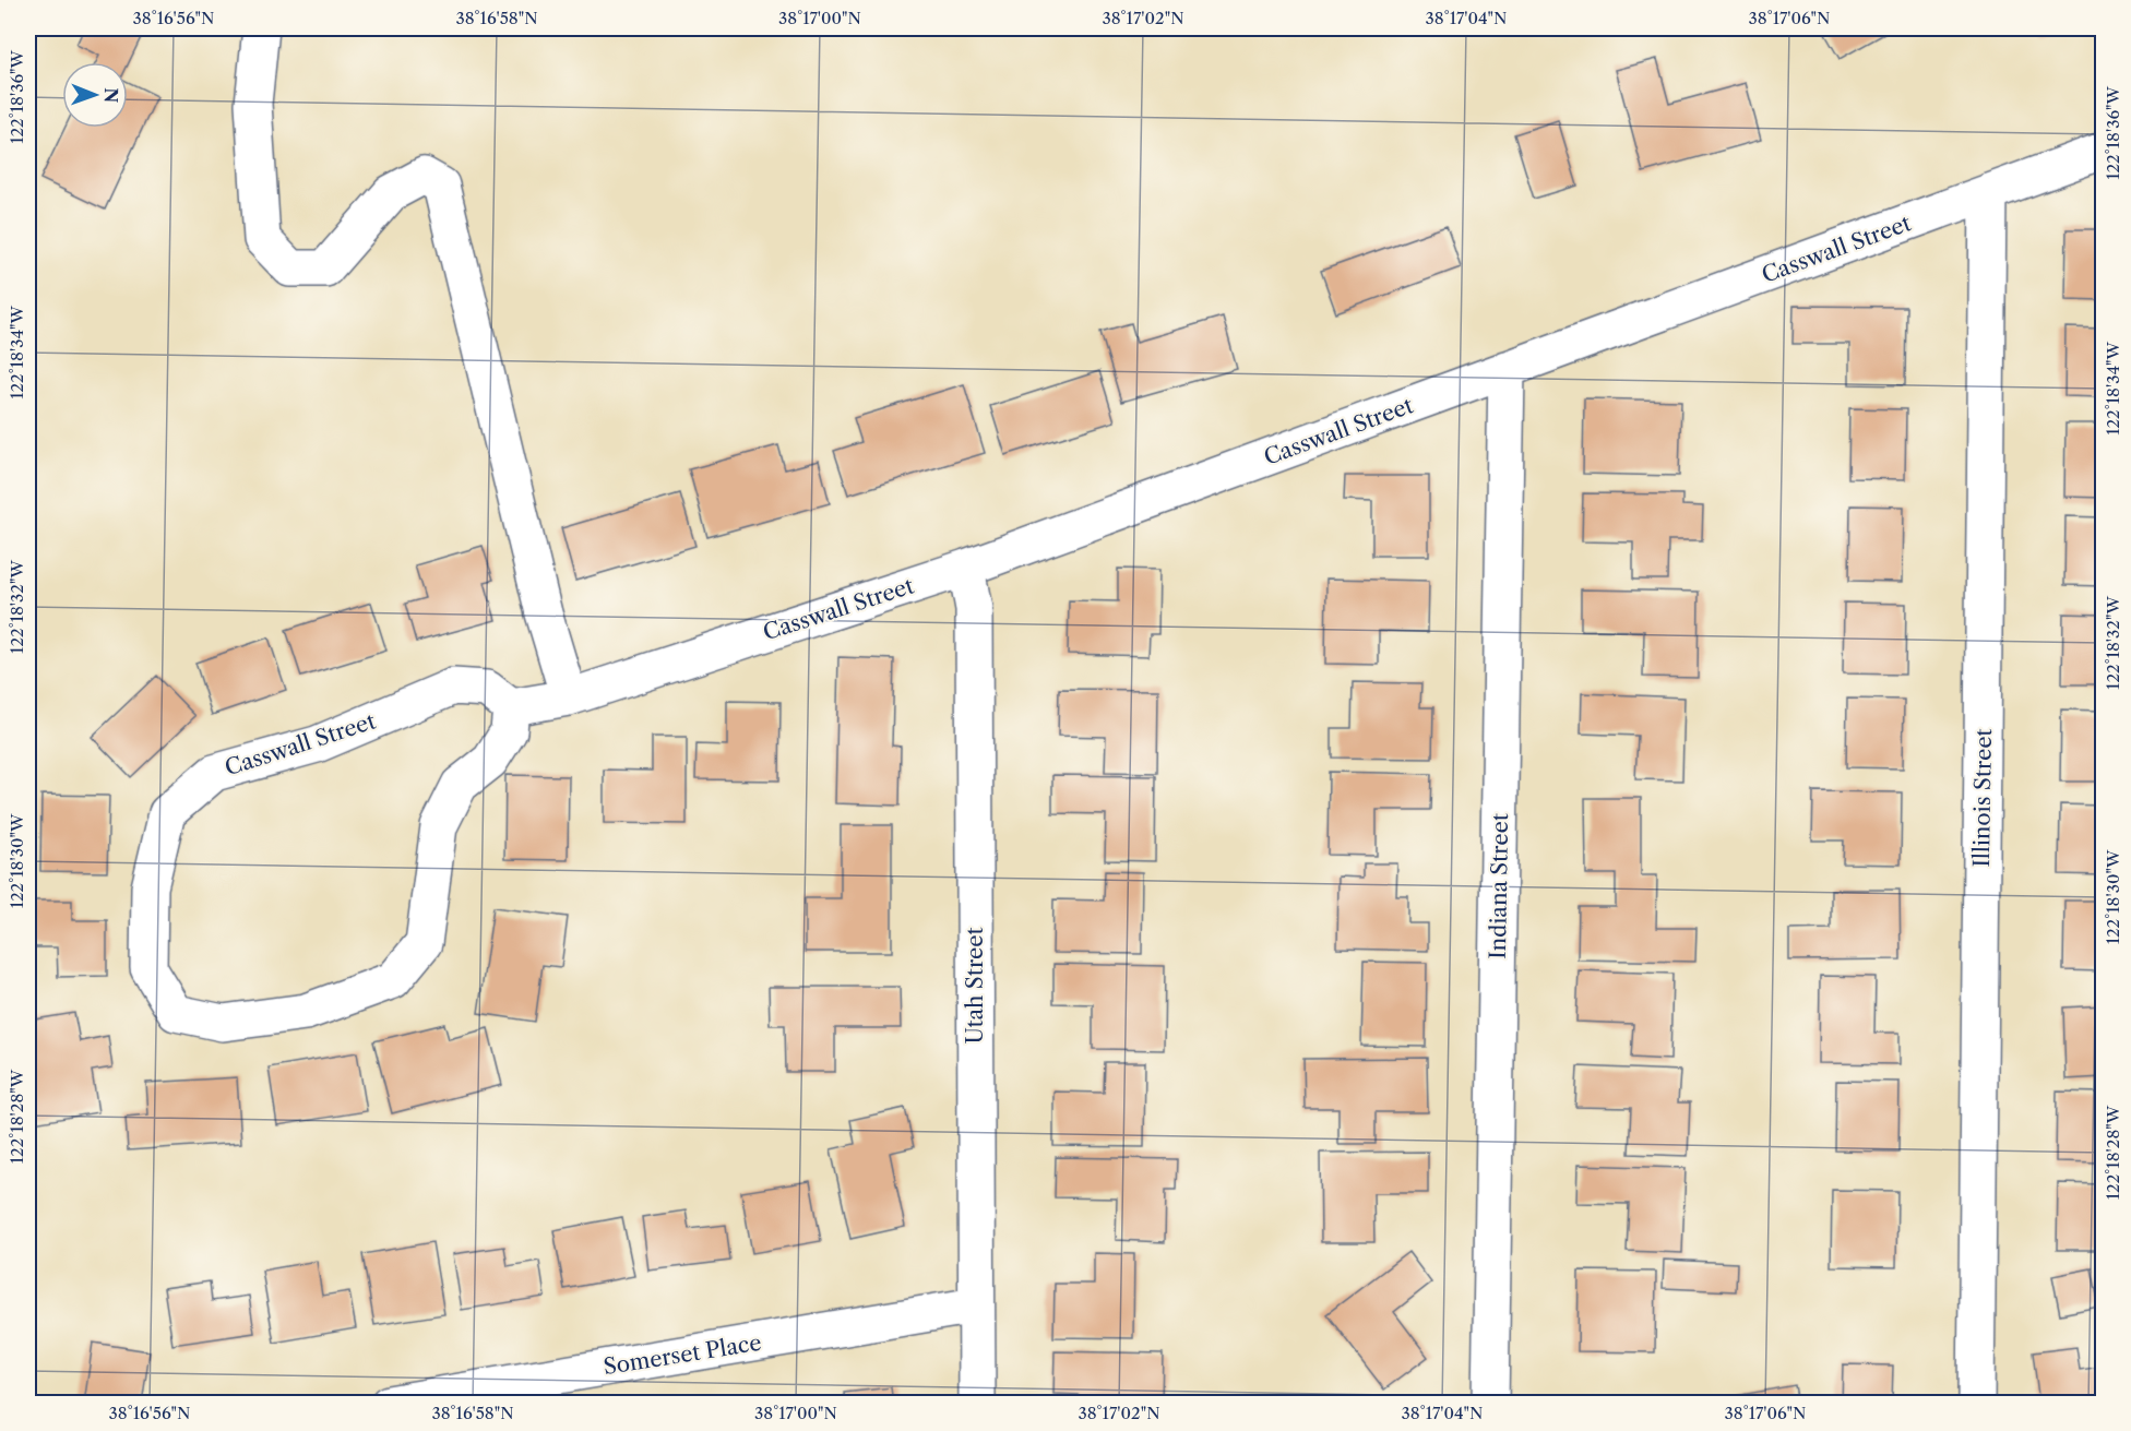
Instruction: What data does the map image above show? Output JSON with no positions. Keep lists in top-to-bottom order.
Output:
{
  "streets": {
    "street": [
      "Casswall Street",
      "Illinois Street",
      "Indiana Street",
      "Utah Street",
      "Somerset Place"
    ]
  },
  "crossings": [
    ["Casswall Street", "Illinois Street"],
    ["Casswall Street", "Indiana Street"],
    ["Casswall Street", "Utah Street"],
    ["Utah Street", "Somerset Place"]
  ],
  "north": "right",
  "coordinates": [
    "38°16'56\"N",
    "38°16'58\"N",
    "38°17'00\"N",
    "38°17'02\"N",
    "38°17'04\"N",
    "38°17'06\"N",
    "122°18'36\"W",
    "122°18'34\"W",
    "122°18'32\"W",
    "122°18'30\"W",
    "122°18'28\"W"
  ]
}
